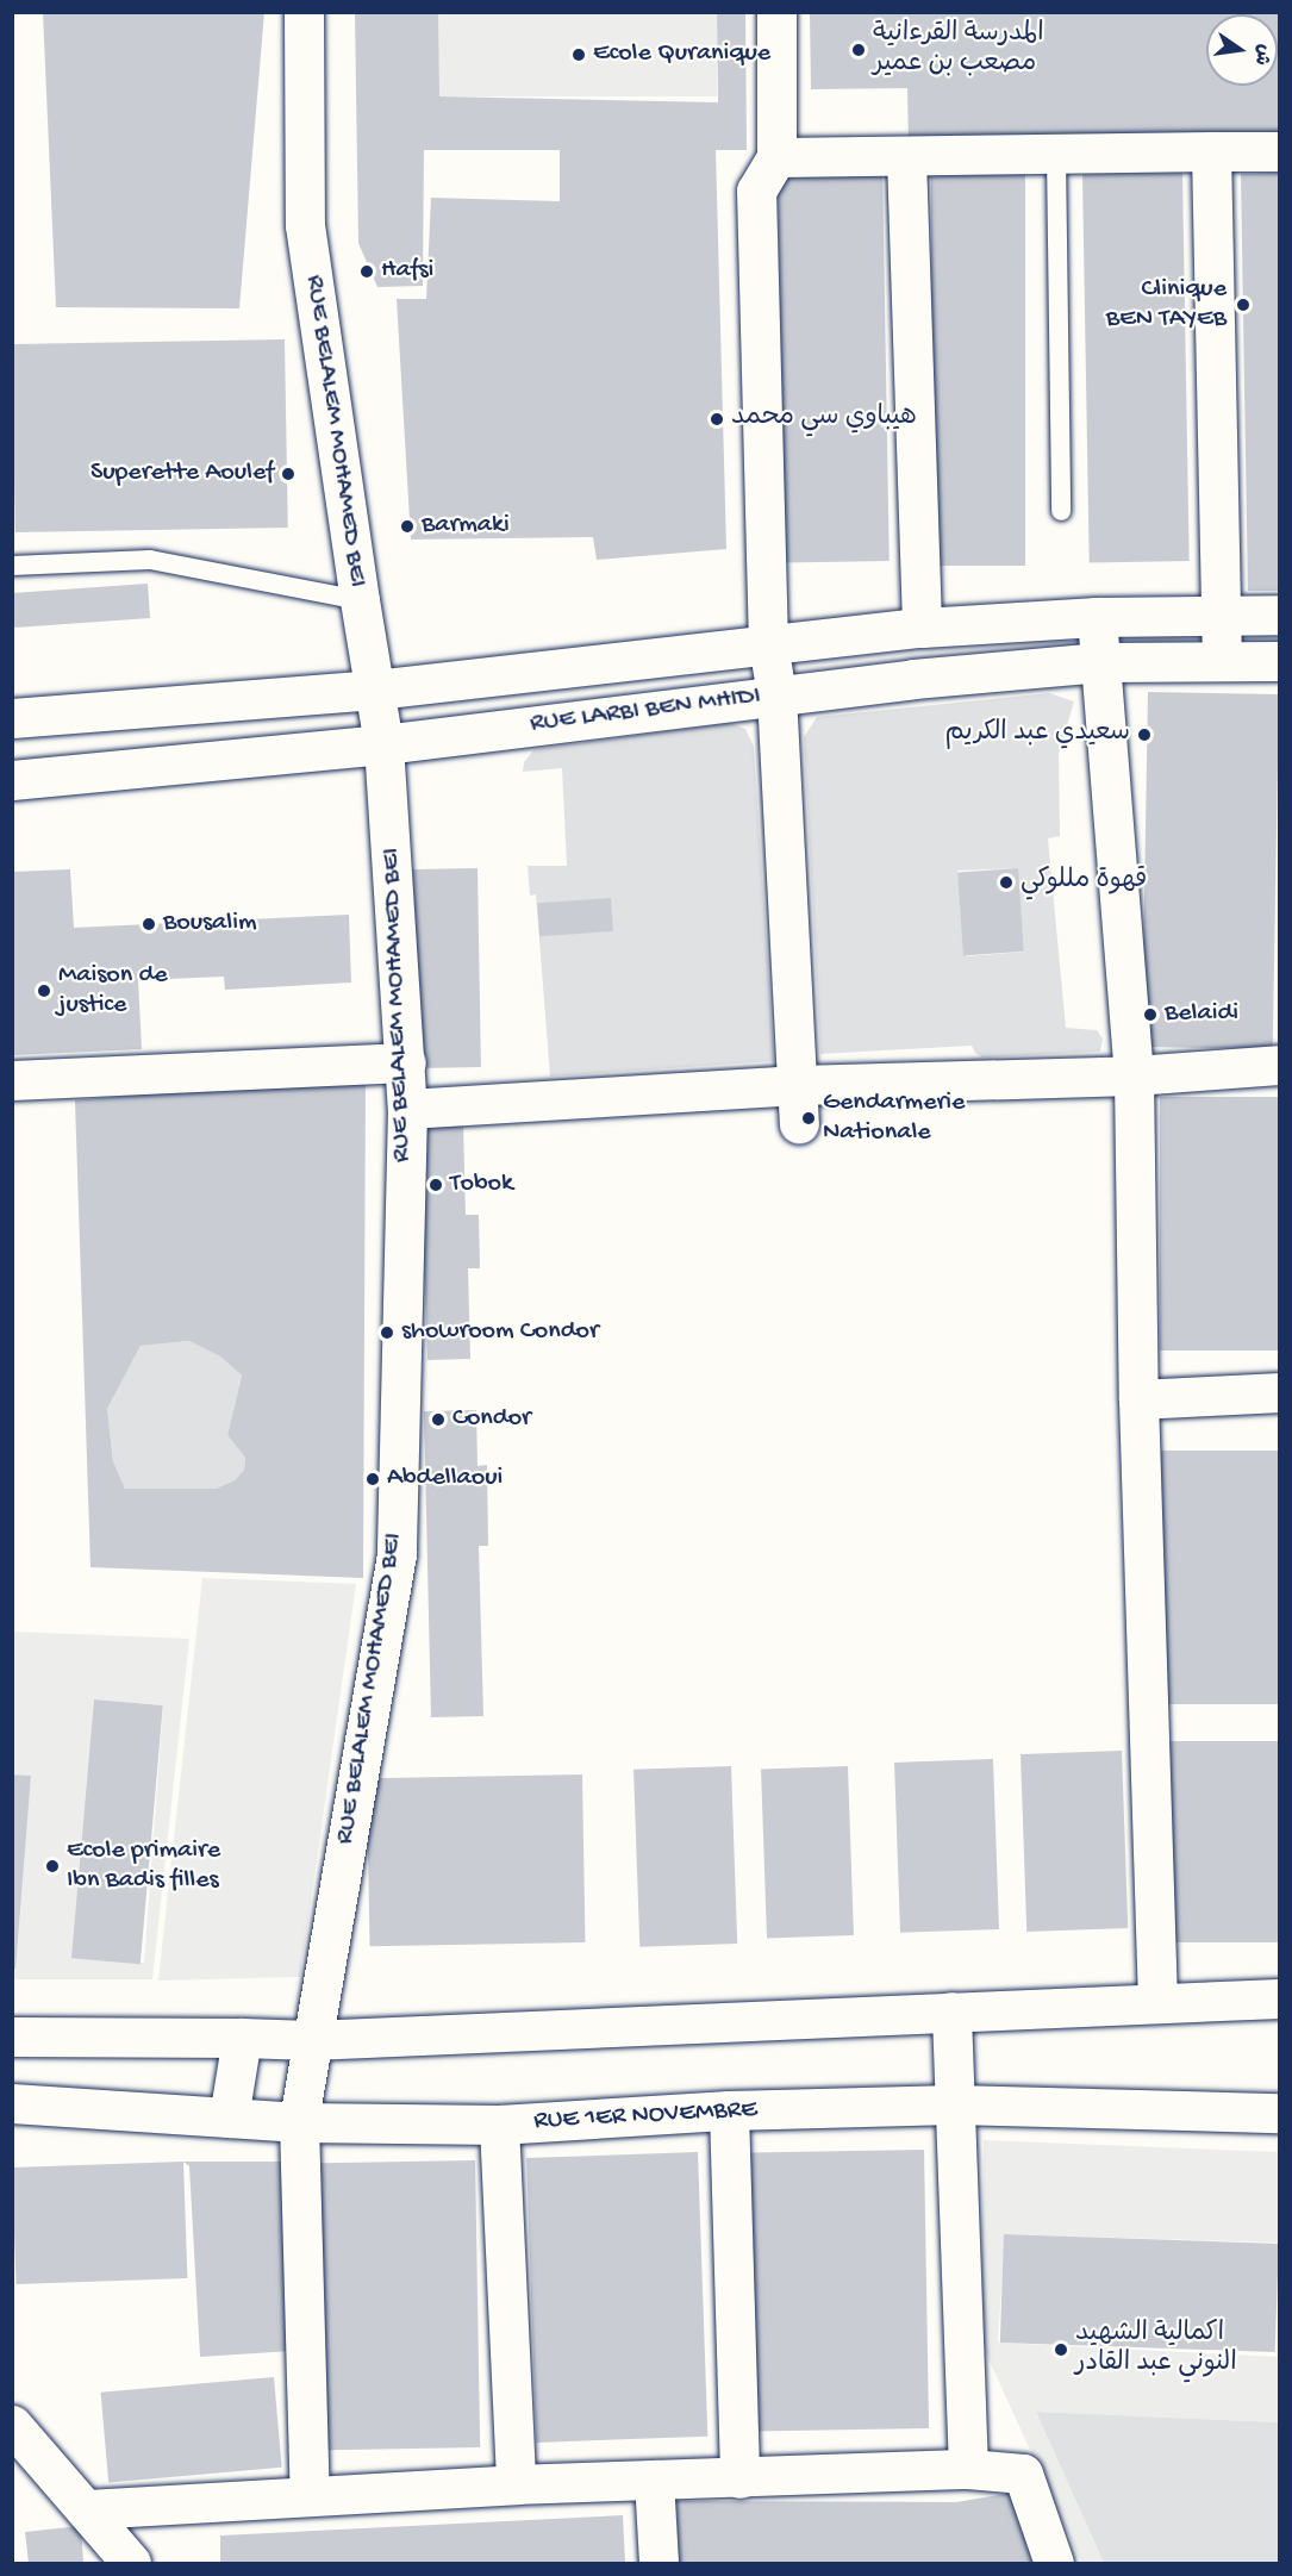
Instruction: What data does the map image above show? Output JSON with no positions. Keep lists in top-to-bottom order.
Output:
{
  "streets": {
    "street": ["RUE BELALEM MOHAMED BEI", "RUE LARBI BEN MHIDI", "RUE 1ER NOVEMBRE"]
  },
  "crossings": [
    ["RUE BELALEM MOHAMED BEI", "RUE LARBI BEN MHIDI"],
    ["RUE BELALEM MOHAMED BEI", "RUE 1ER NOVEMBRE"]
  ],
  "places": [
    "المدرسة القرءانية مصعب بن عمير",
    "Ecole Quranique",
    "Hafsi",
    "Clinique BEN TAYEB",
    "هيباوي سي محمد",
    "Superette Aoulef",
    "Barmaki",
    "سعيدي عبد الكريم",
    "قهوة مللوكي",
    "Bousalim",
    "Maison de justice",
    "Belaidi",
    "Gendarmerie Nationale",
    "Tobok",
    "showroom Condor",
    "Condor",
    "Abdellaoui",
    "Ecole primaire Ibn Badis filles",
    "اكمالية الشهيد النوني عبد القادر"
  ],
  "north": "right"
}
